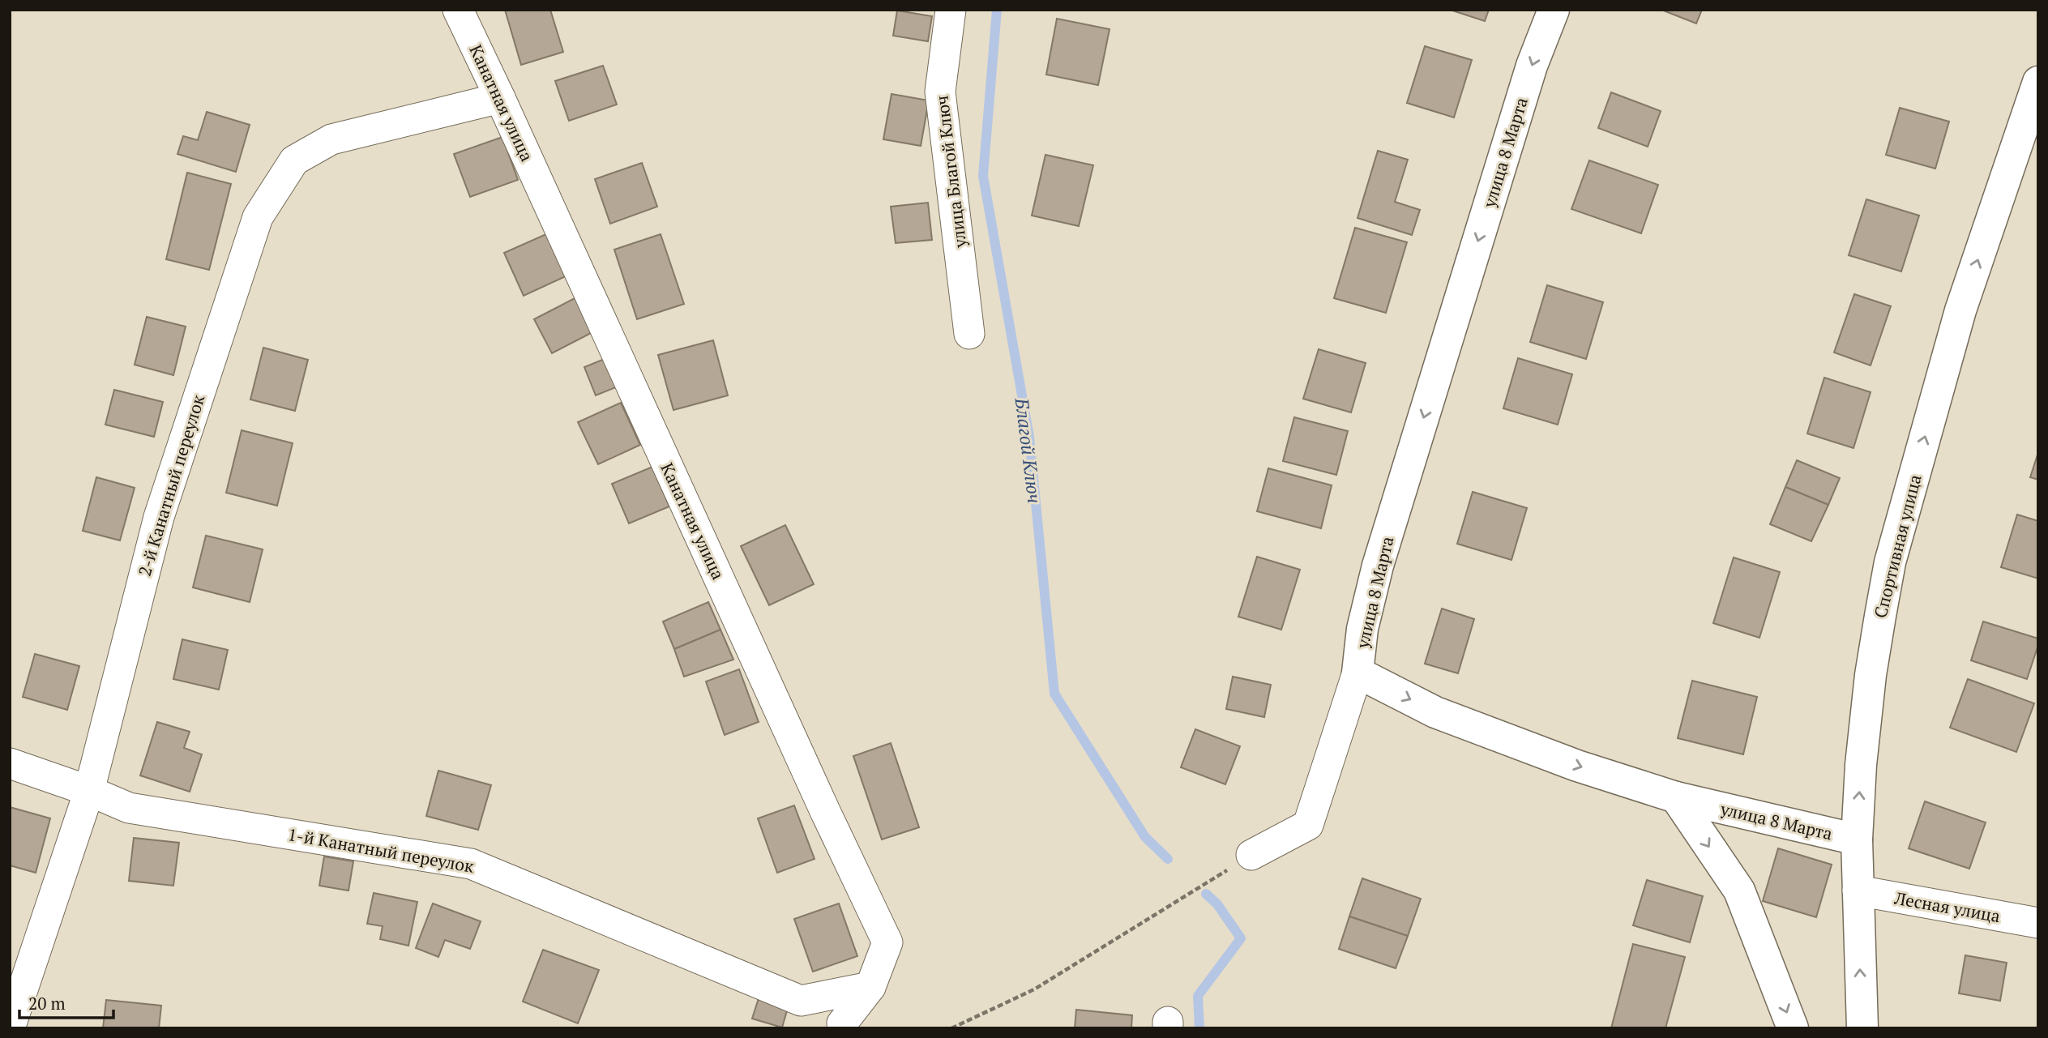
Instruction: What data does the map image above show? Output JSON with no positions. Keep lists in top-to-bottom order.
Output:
{
  "streets": {
    "street": [
      "Канатная улица",
      "улица 8 Марта",
      "улица Благой Ключ",
      "2-й Канатный переулок",
      "Спортивная улица",
      "1-й Канатный переулок",
      "Лесная улица"
    ]
  },
  "crossings": [
    ["Канатная улица", "2-й Канатный переулок"],
    ["Канатная улица", "1-й Канатный переулок"],
    ["улица 8 Марта", "Спортивная улица"],
    ["2-й Канатный переулок", "1-й Канатный переулок"],
    ["Спортивная улица", "Лесная улица"]
  ],
  "one_way": ["Спортивная улица"],
  "water": ["Благой Ключ"],
  "scale_bar": "20 m"
}
